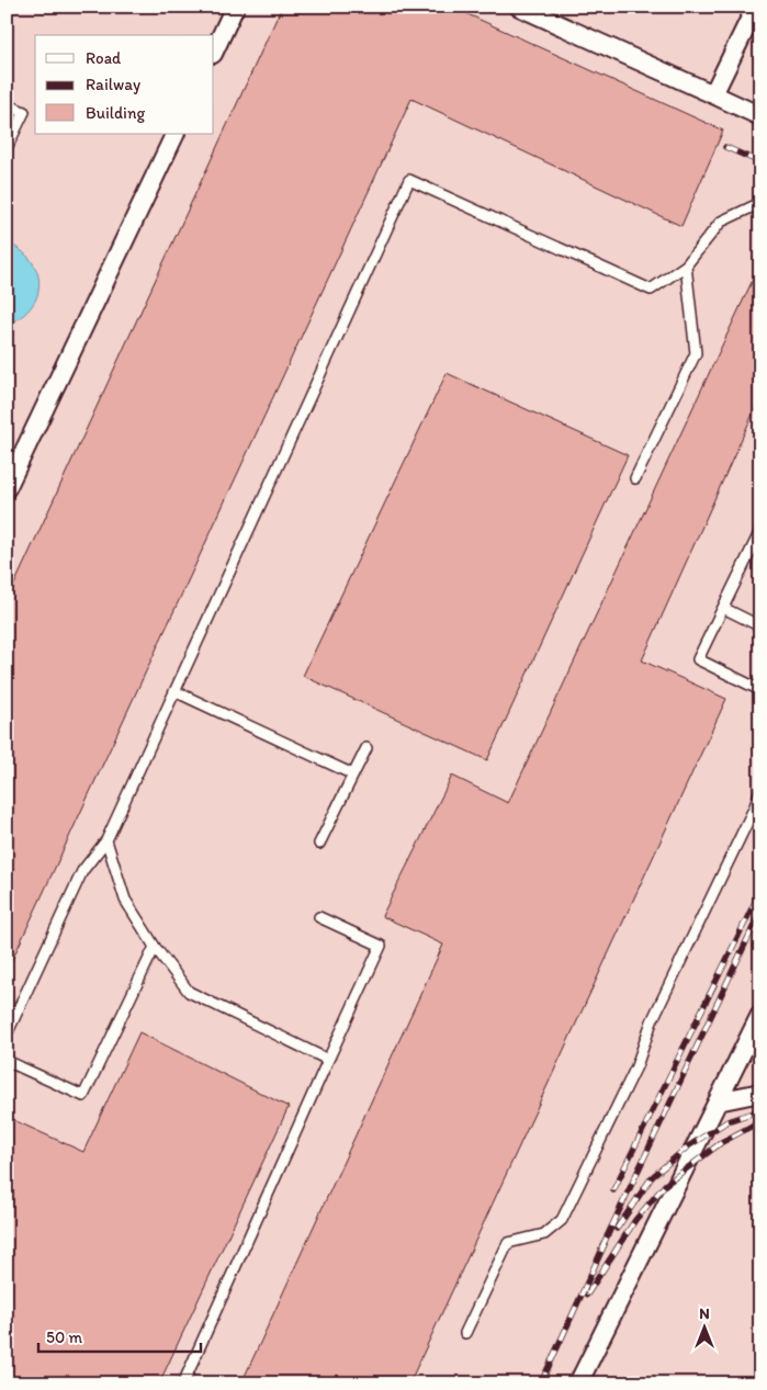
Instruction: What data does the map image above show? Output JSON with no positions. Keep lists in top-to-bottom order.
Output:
{
  "legend": ["Road", "Railway", "Building"],
  "scale_bar": "50 m",
  "north": "top"
}
